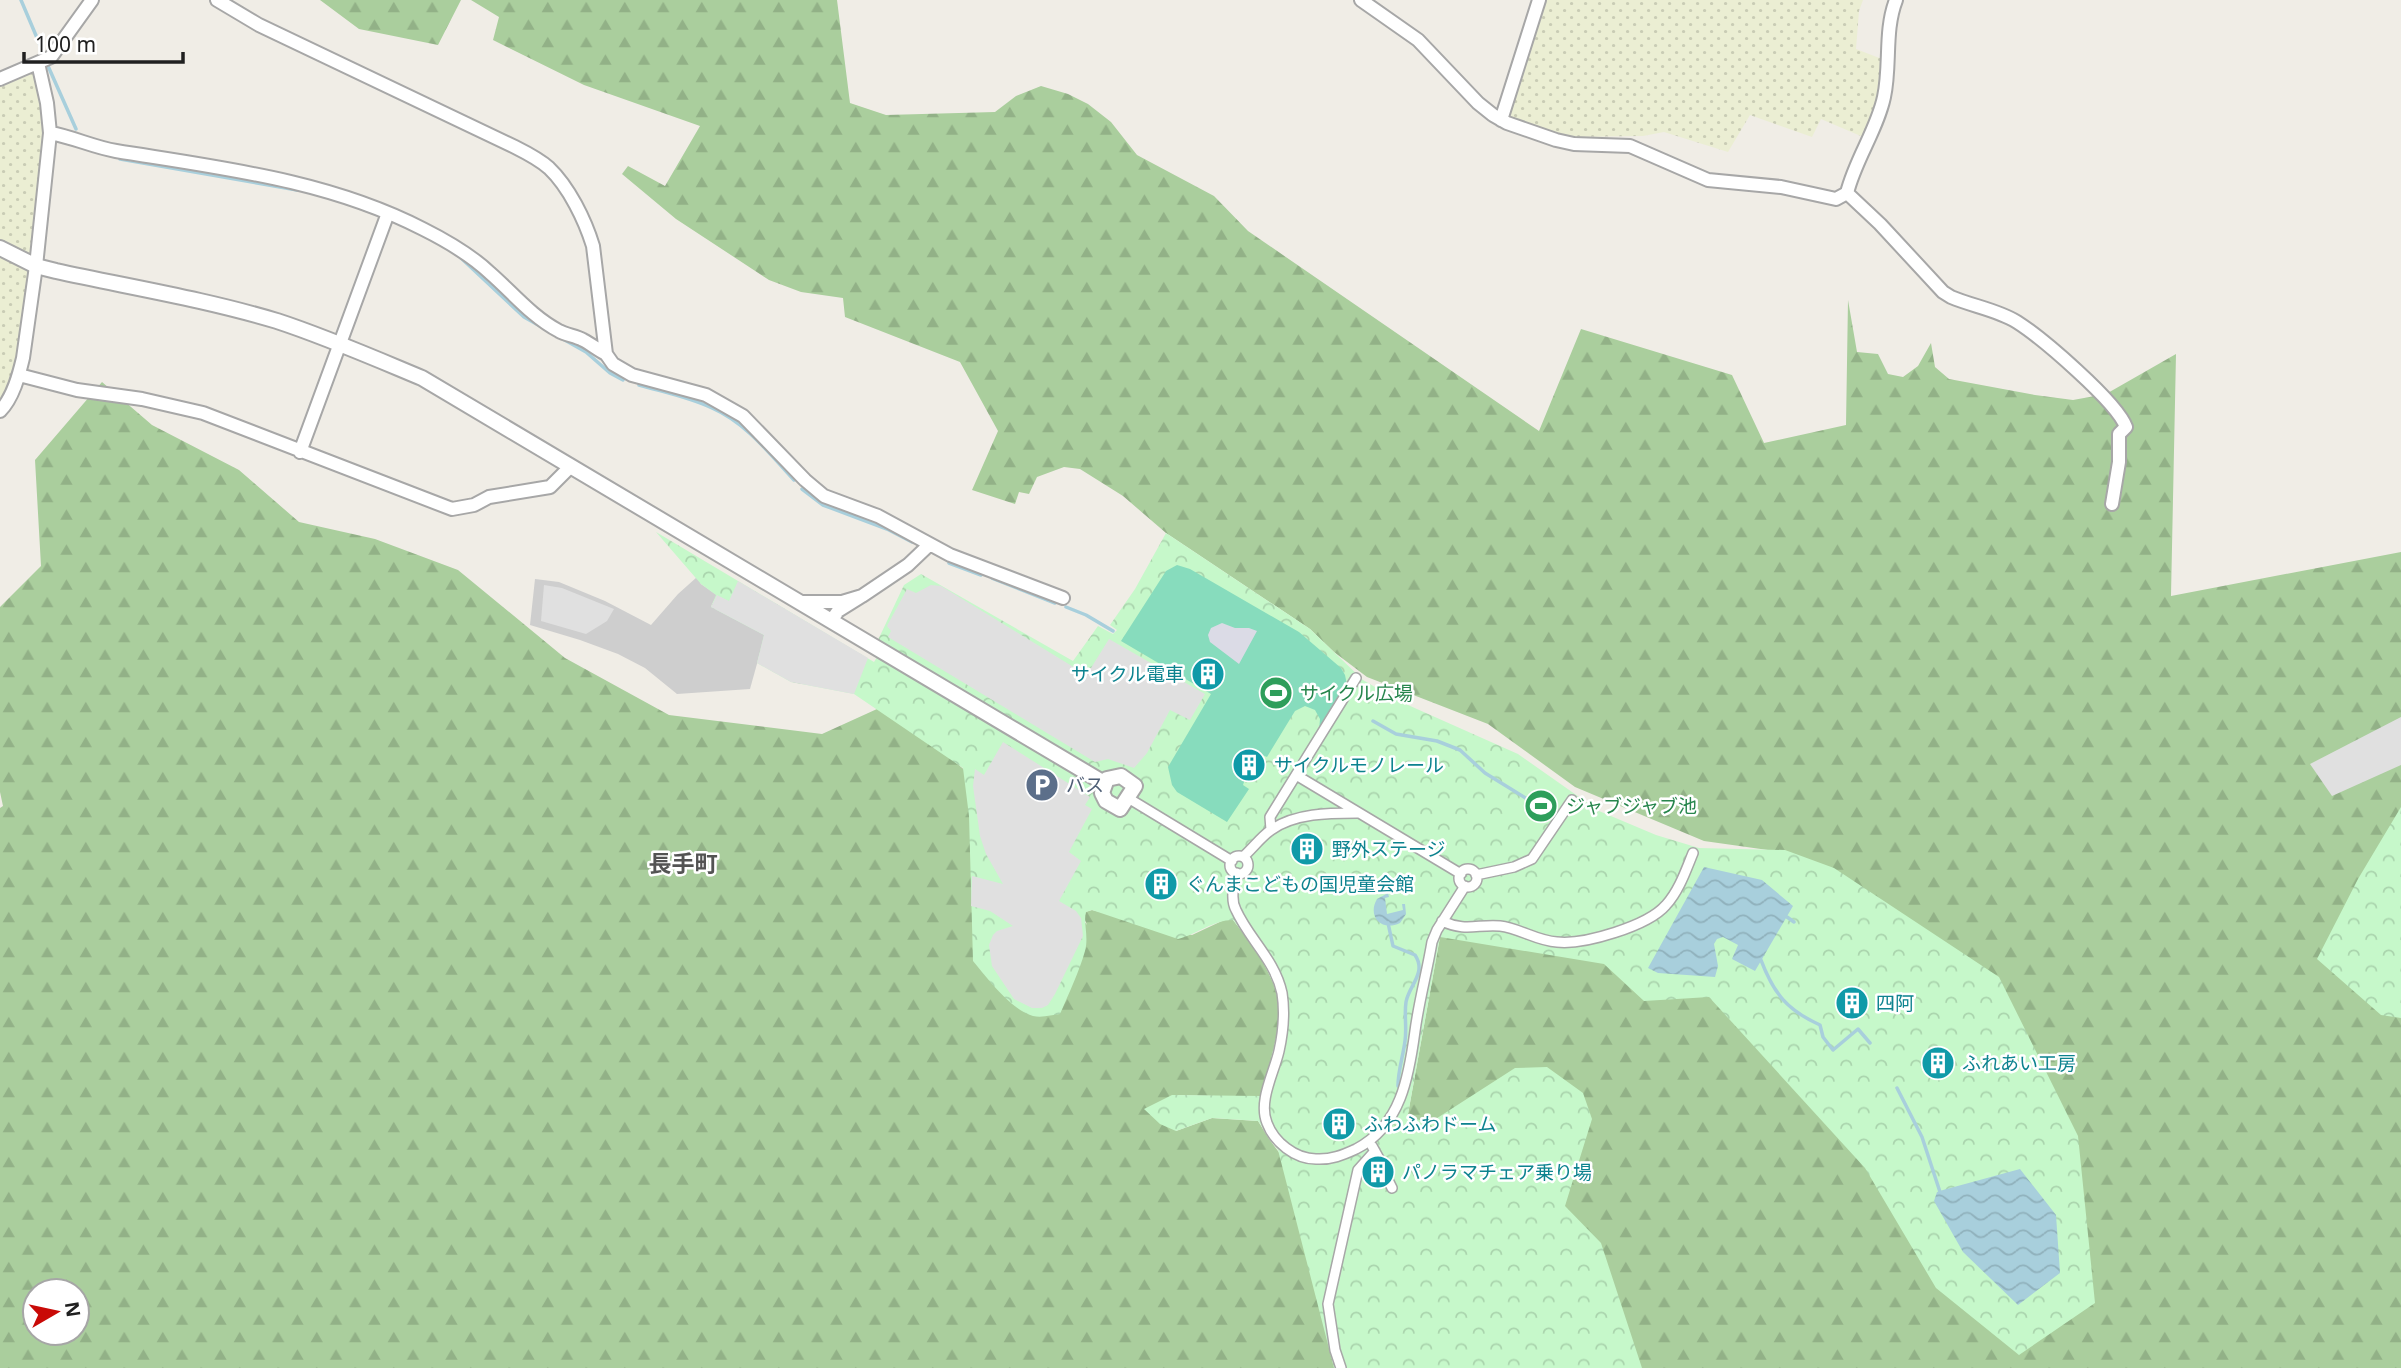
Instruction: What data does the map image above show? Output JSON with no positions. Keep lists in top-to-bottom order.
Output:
{
  "districts": ["長手町"],
  "places": {
    "building": [
      "サイクル電車",
      "サイクルモノレール",
      "野外ステージ",
      "ぐんまこどもの国児童会館",
      "四阿",
      "ふれあい工房",
      "ふわふわドーム",
      "パノラマチェア乗り場"
    ],
    "sports": ["サイクル広場", "ジャブジャブ池"],
    "parking": ["バス"]
  },
  "scale_bar": "100 m",
  "north": "right"
}
